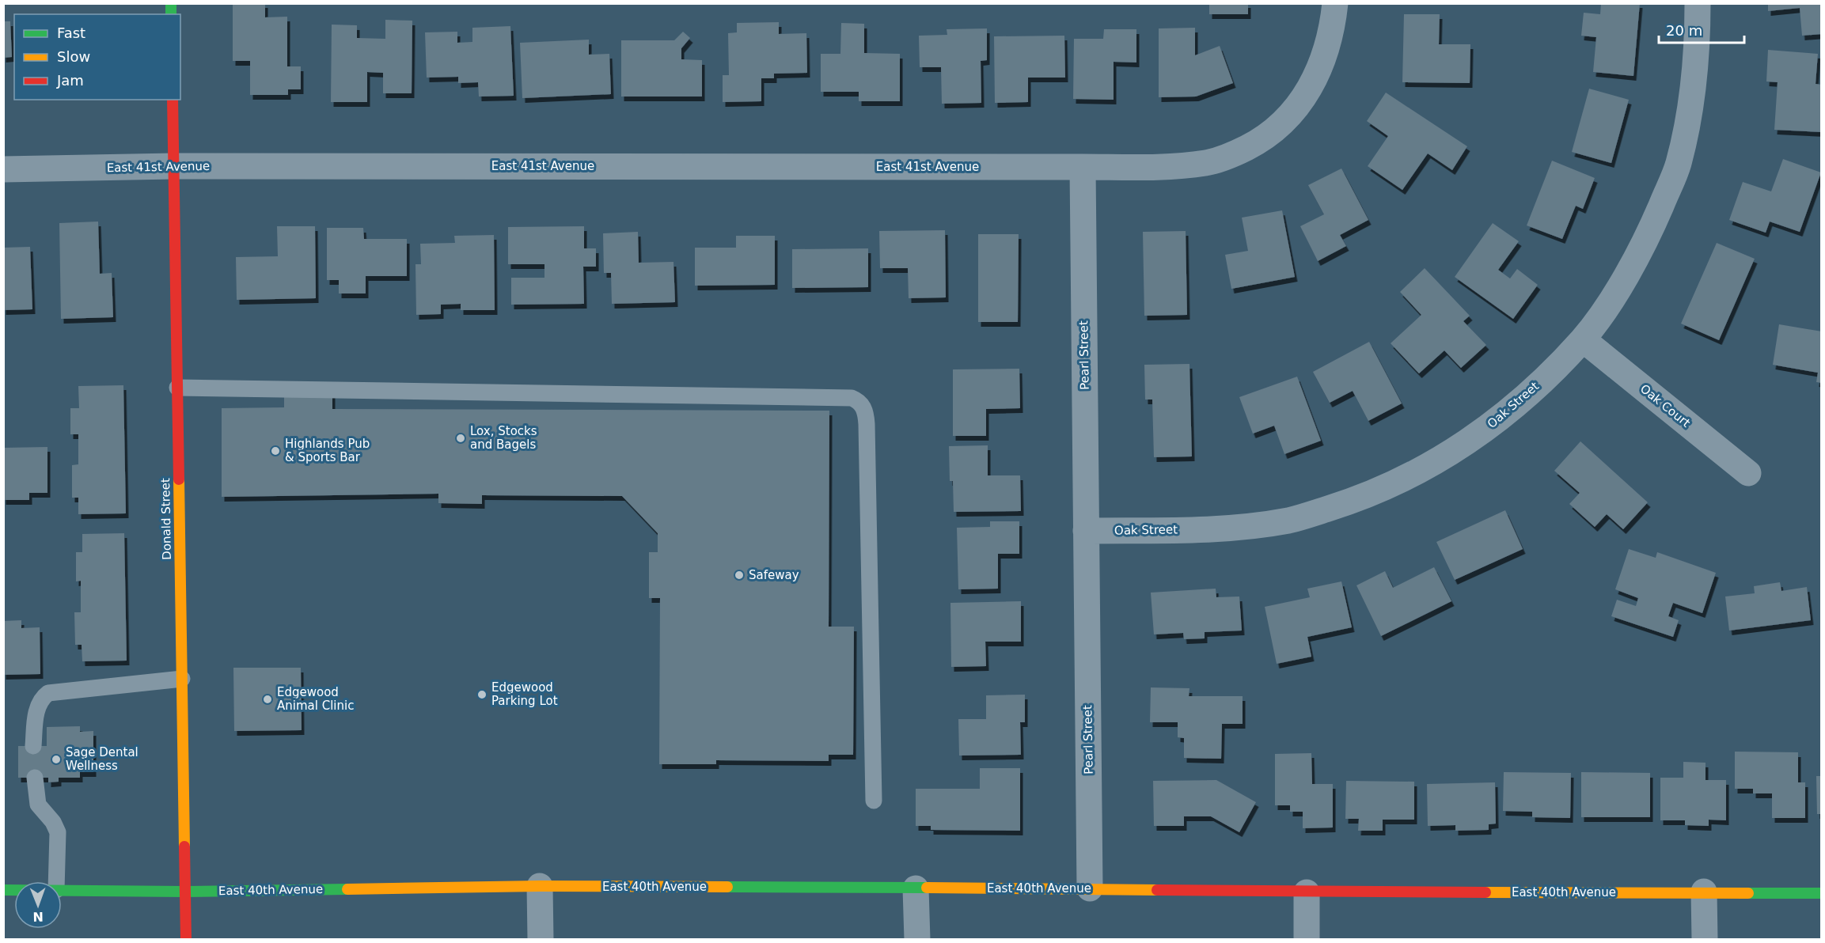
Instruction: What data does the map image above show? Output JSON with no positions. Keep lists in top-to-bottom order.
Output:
{
  "streets": {
    "street": [
      "East 41st Avenue",
      "Pearl Street",
      "Oak Street",
      "Oak Court",
      "Donald Street",
      "East 40th Avenue"
    ]
  },
  "crossings": [
    ["East 41st Avenue", "Pearl Street"],
    ["East 41st Avenue", "Donald Street"],
    ["Pearl Street", "Oak Street"],
    ["Pearl Street", "East 40th Avenue"],
    ["Oak Street", "Oak Court"],
    ["Donald Street", "East 40th Avenue"]
  ],
  "places": [
    "Lox, Stocks and Bagels",
    "Highlands Pub & Sports Bar",
    "Safeway",
    "Edgewood Parking Lot",
    "Edgewood Animal Clinic",
    "Sage Dental Wellness"
  ],
  "legend": ["Fast", "Slow", "Jam"],
  "scale_bar": "20 m",
  "north": "bottom"
}
